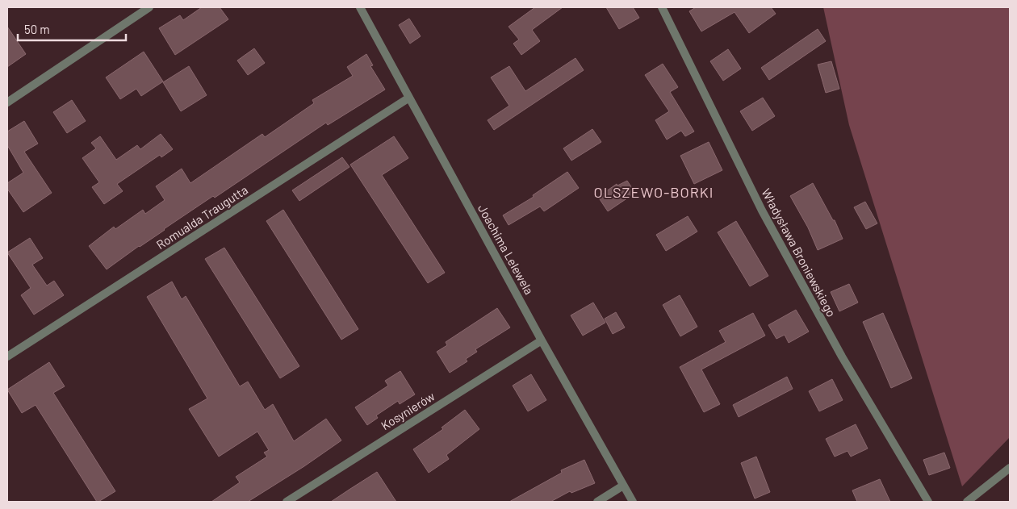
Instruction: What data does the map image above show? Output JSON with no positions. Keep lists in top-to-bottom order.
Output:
{
  "streets": {
    "street": [
      "Romualda Traugutta",
      "Joachima Lelewela",
      "Władysława Broniewskiego",
      "Kosynierów"
    ]
  },
  "crossings": [
    ["Romualda Traugutta", "Joachima Lelewela"],
    ["Joachima Lelewela", "Kosynierów"]
  ],
  "districts": ["OLSZEWO-BORKI"],
  "scale_bar": "50 m"
}
